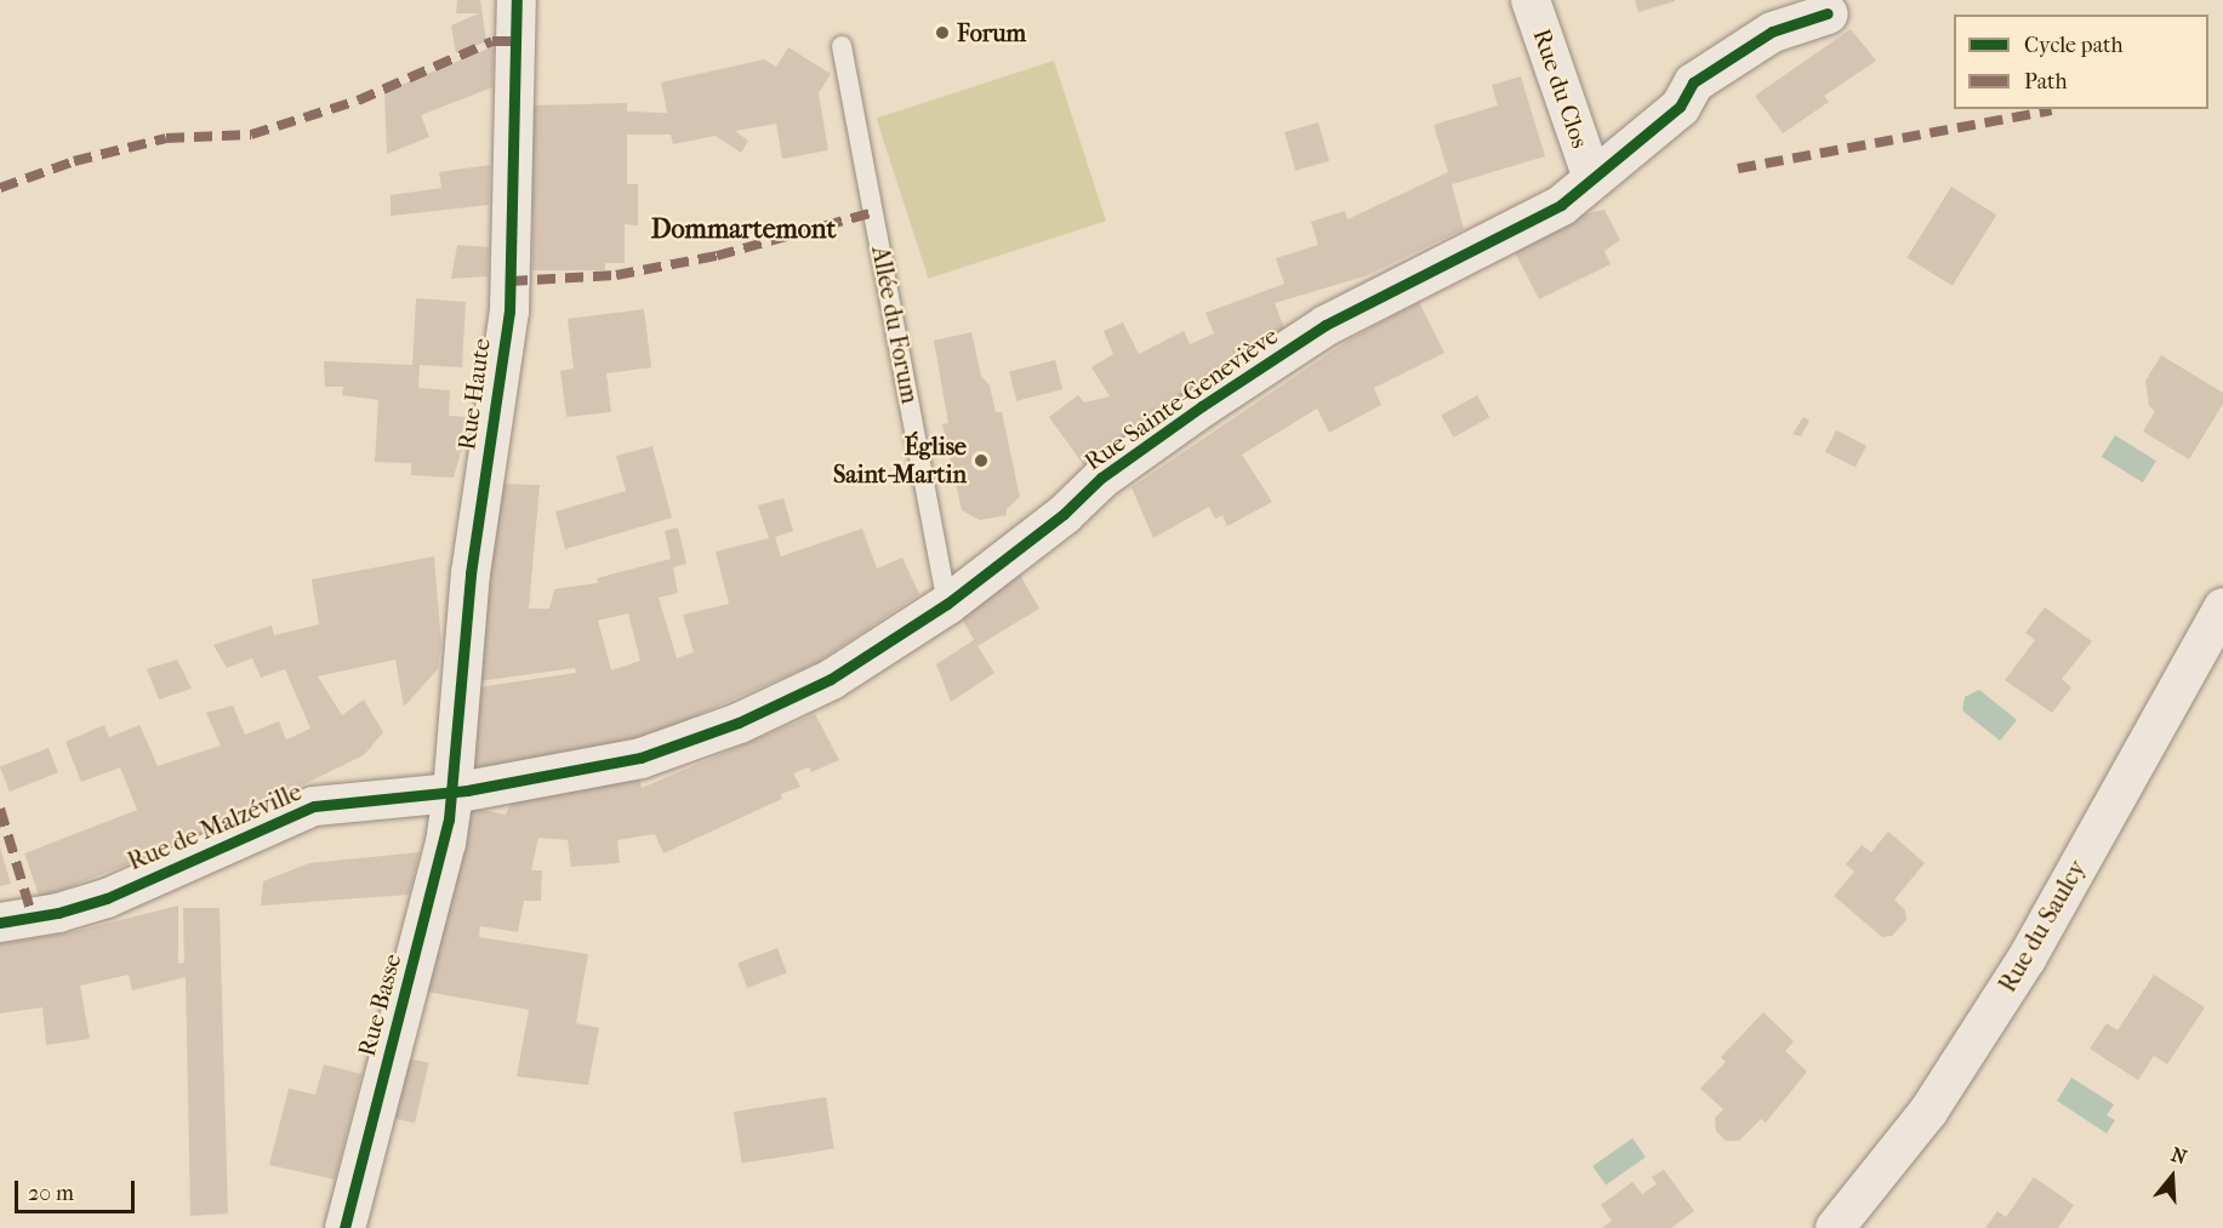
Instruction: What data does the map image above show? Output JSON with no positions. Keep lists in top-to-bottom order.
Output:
{
  "streets": {
    "street": [
      "Rue du Clos",
      "Rue Haute",
      "Rue Sainte-Geneviève",
      "Rue de Malzéville",
      "Rue du Saulcy",
      "Rue Basse"
    ],
    "lane": ["Allée du Forum"]
  },
  "crossings": [
    ["Rue du Clos", "Rue Sainte-Geneviève"],
    ["Allée du Forum", "Rue Sainte-Geneviève"],
    ["Rue Haute", "Rue Sainte-Geneviève"],
    ["Rue Haute", "Rue de Malzéville"],
    ["Rue Haute", "Rue Basse"],
    ["Rue Sainte-Geneviève", "Rue de Malzéville"],
    ["Rue Sainte-Geneviève", "Rue Basse"],
    ["Rue de Malzéville", "Rue Basse"]
  ],
  "districts": ["Dommartemont"],
  "places": ["Forum", "Église Saint-Martin"],
  "legend": ["Cycle path", "Path"],
  "scale_bar": "20 m",
  "north": "top"
}
